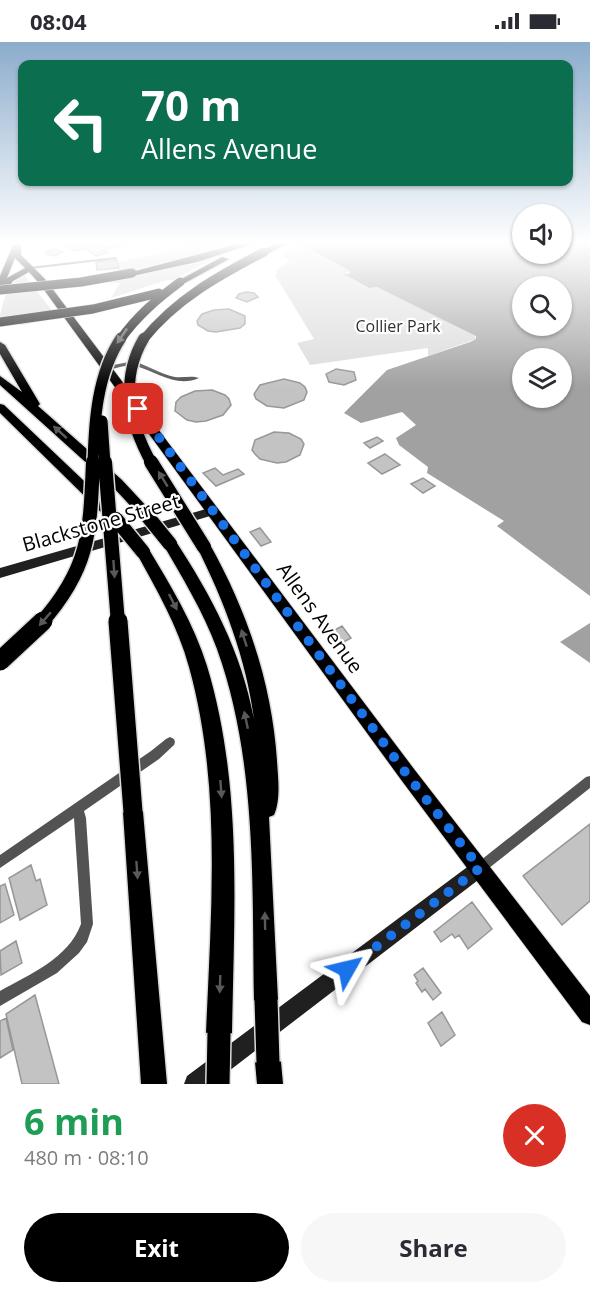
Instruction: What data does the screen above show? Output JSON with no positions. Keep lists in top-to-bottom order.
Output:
{
  "streets": {
    "main road": ["Allens Avenue"],
    "street": ["Blackstone Street"]
  },
  "crossings": [
    ["Blackstone Street", "Allens Avenue"]
  ],
  "parks": ["Collier Park"],
  "page": {
    "status": "08:04",
    "turn": ["70 m", "Allens Avenue"],
    "heading": ["6 min", "480 m · 08:10"],
    "buttons": ["Exit", "Share"]
  }
}
